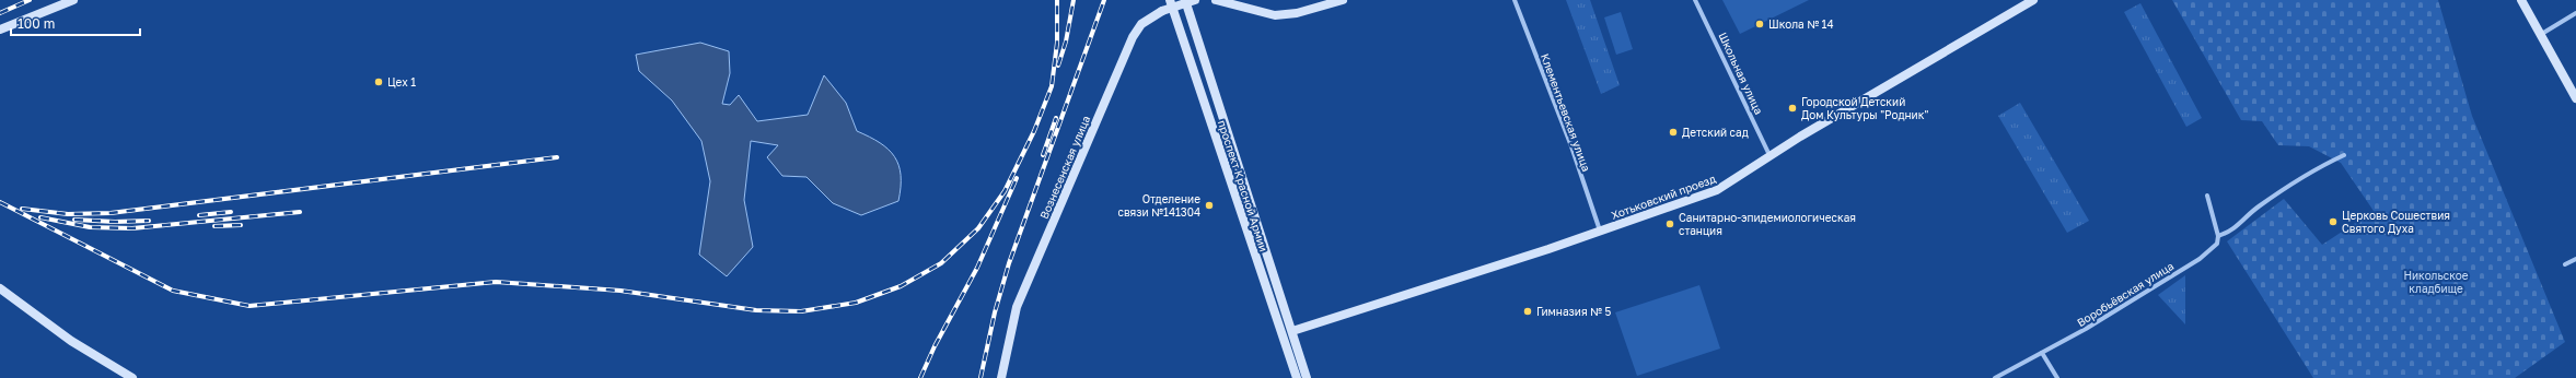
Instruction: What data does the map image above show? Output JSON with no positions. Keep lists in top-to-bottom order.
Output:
{
  "streets": {
    "main road": ["Вознесенская улица", "проспект Красной Армии", "Хотьковский проезд"],
    "street": ["Школьная улица", "Клементьевская улица", "Воробьёвская улица"]
  },
  "crossings": [
    ["Школьная улица", "Хотьковский проезд"],
    ["Клементьевская улица", "Хотьковский проезд"],
    ["проспект Красной Армии", "Хотьковский проезд"]
  ],
  "parks": ["Никольское кладбище"],
  "places": [
    "Школа № 14",
    "Цех 1",
    "Городской Детский Дом Культуры \"Родник\"",
    "Детский сад",
    "Отделение связи №141304",
    "Церковь Сошествия Святого Духа",
    "Санитарно-эпидемиологическая станция",
    "Гимназия № 5"
  ],
  "scale_bar": "100 m"
}
